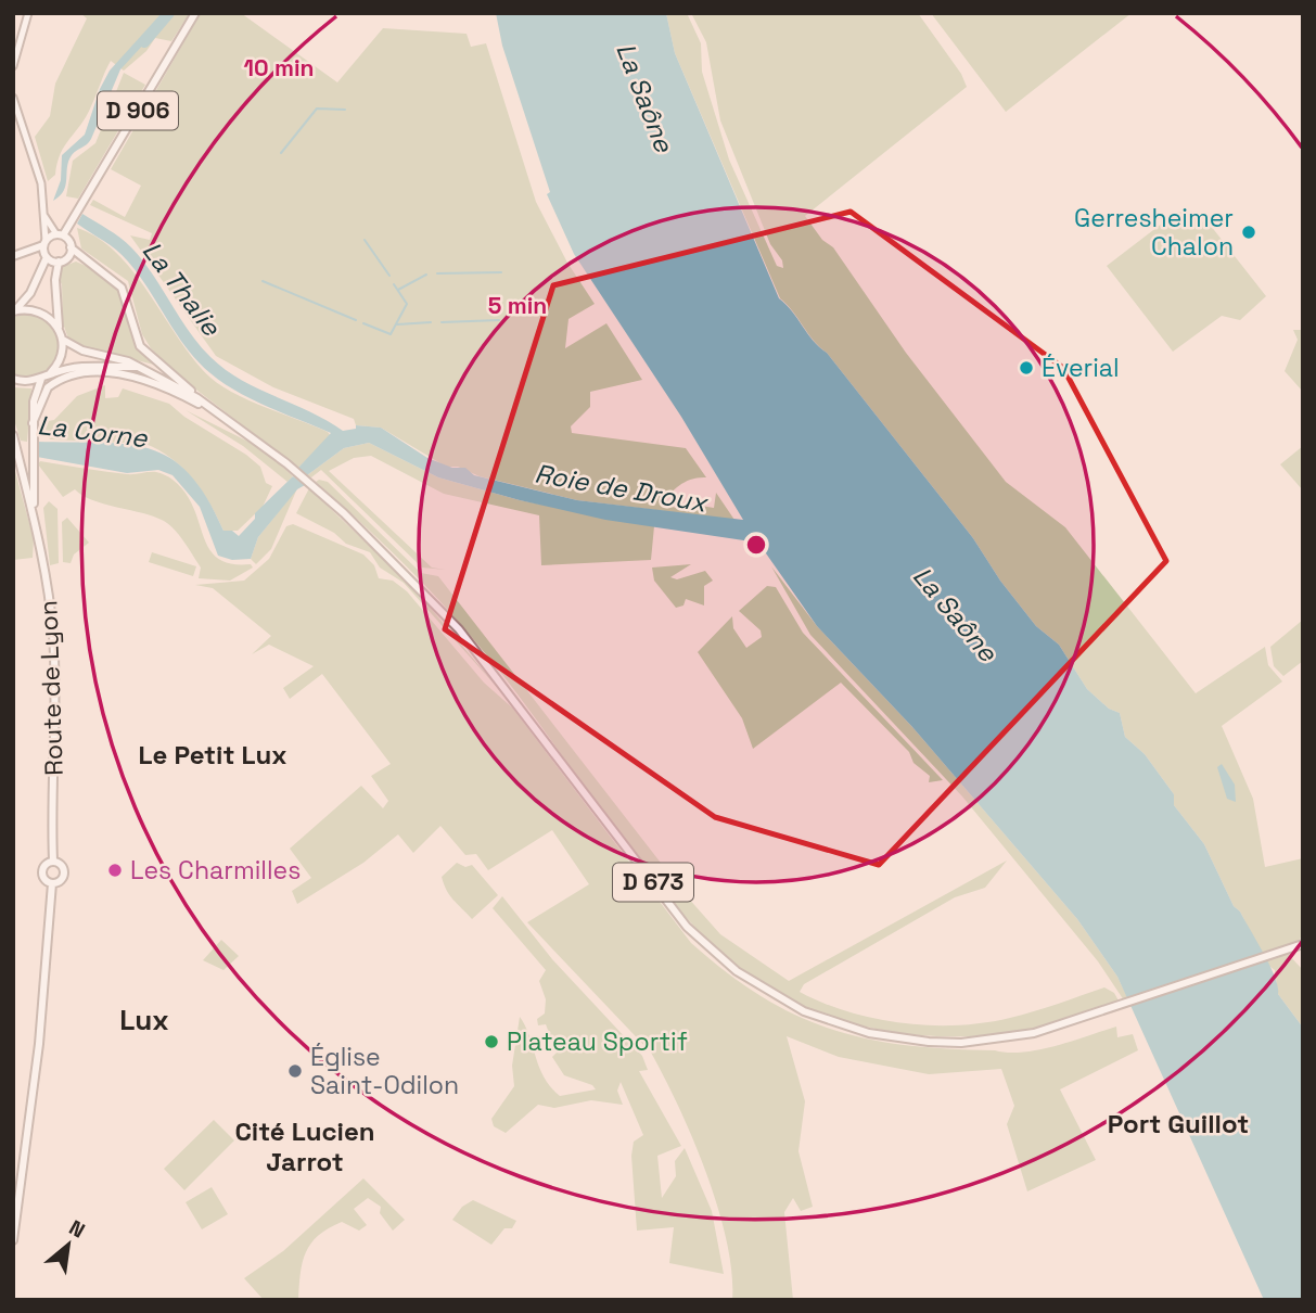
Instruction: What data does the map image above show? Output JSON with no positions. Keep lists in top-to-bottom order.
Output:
{
  "streets": {
    "main road": ["D 906", "Route de Lyon", "D 673"]
  },
  "districts": [
    "Le Petit Lux",
    "Lux",
    "Port Guillot",
    "Cité Lucien Jarrot"
  ],
  "water": [
    "La Saône",
    "La Thalie",
    "La Corne",
    "Roie de Droux"
  ],
  "places": [
    "Gerresheimer Chalon",
    "Éverial",
    "Les Charmilles",
    "Plateau Sportif",
    "Église Saint-Odilon"
  ],
  "north": "top right",
  "rings": ["10 min", "5 min"]
}
